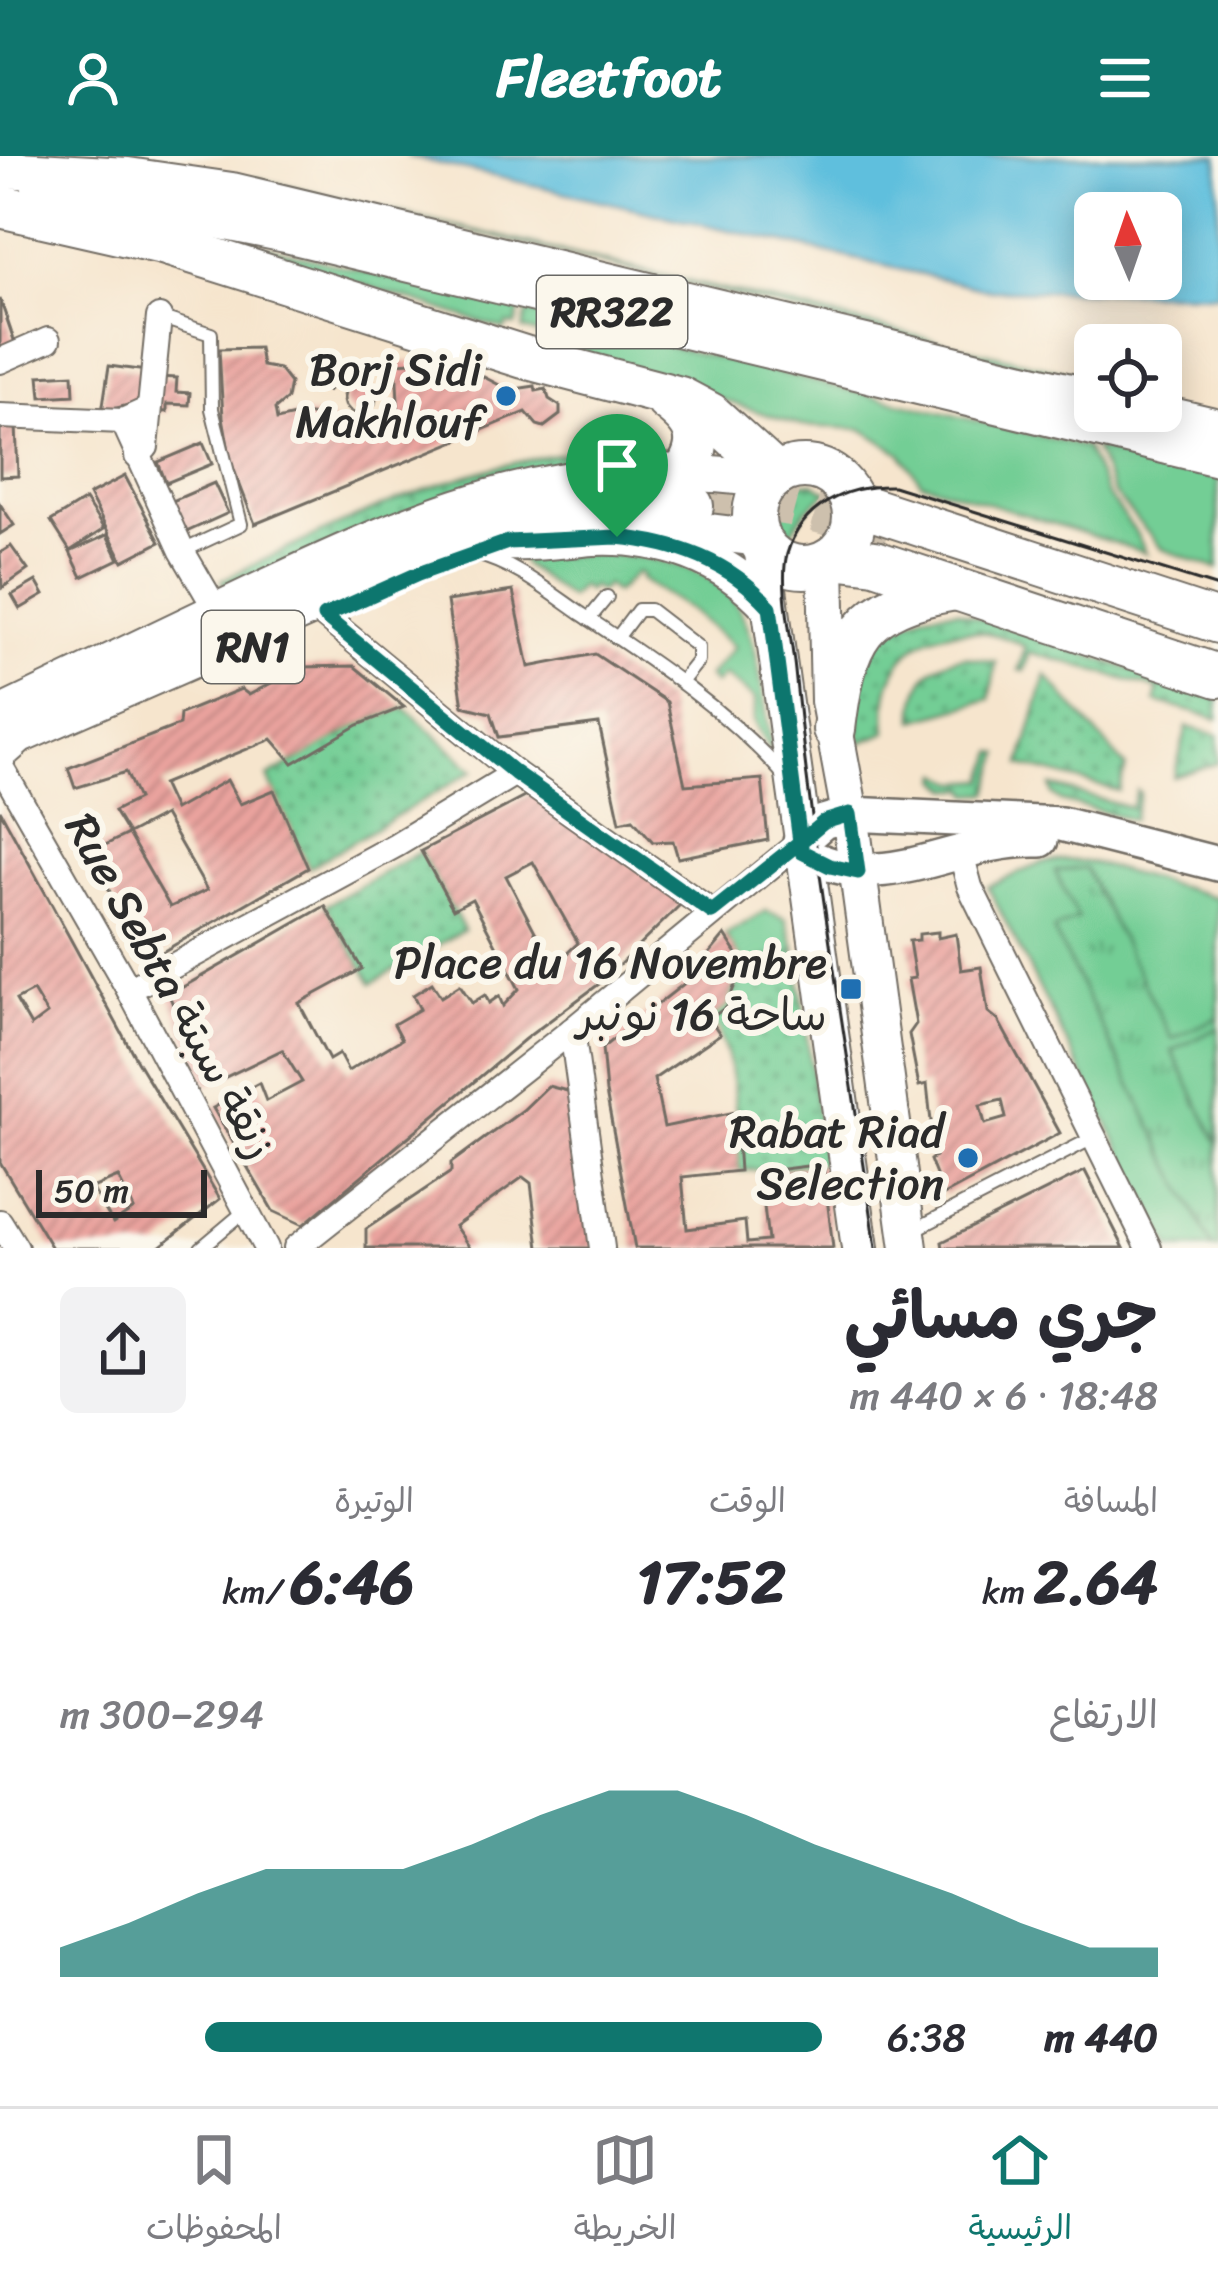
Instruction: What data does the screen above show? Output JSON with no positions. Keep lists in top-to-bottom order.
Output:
{
  "streets": {
    "highway": ["RN1"],
    "main road": ["RR322"],
    "street": ["Rue Sebta زنقة سبتة"]
  },
  "places": {
    "other": ["Borj Sidi Makhlouf", "Rabat Riad Selection"],
    "transit": ["Place du 16 Novembre ساحة 16 نونبر"]
  },
  "scale_bar": "50 m",
  "north": "top",
  "page": {
    "header": "Fleetfoot",
    "scale": "50 m",
    "heading": ["جري مسائي", "18:48 · 6 × 440 m"],
    "stats": [
      ["المسافة", "2.64 km"],
      ["الوقت", "17:52"],
      ["الوتيرة", "6:46 /km"]
    ],
    "chart": ["الارتفاع", "294–300 m"],
    "list": [
      {
        "name": "440 m",
        "note": "6:38"
      }
    ],
    "tabs": ["الرئيسية", "الخريطة", "المحفوظات"]
  }
}
